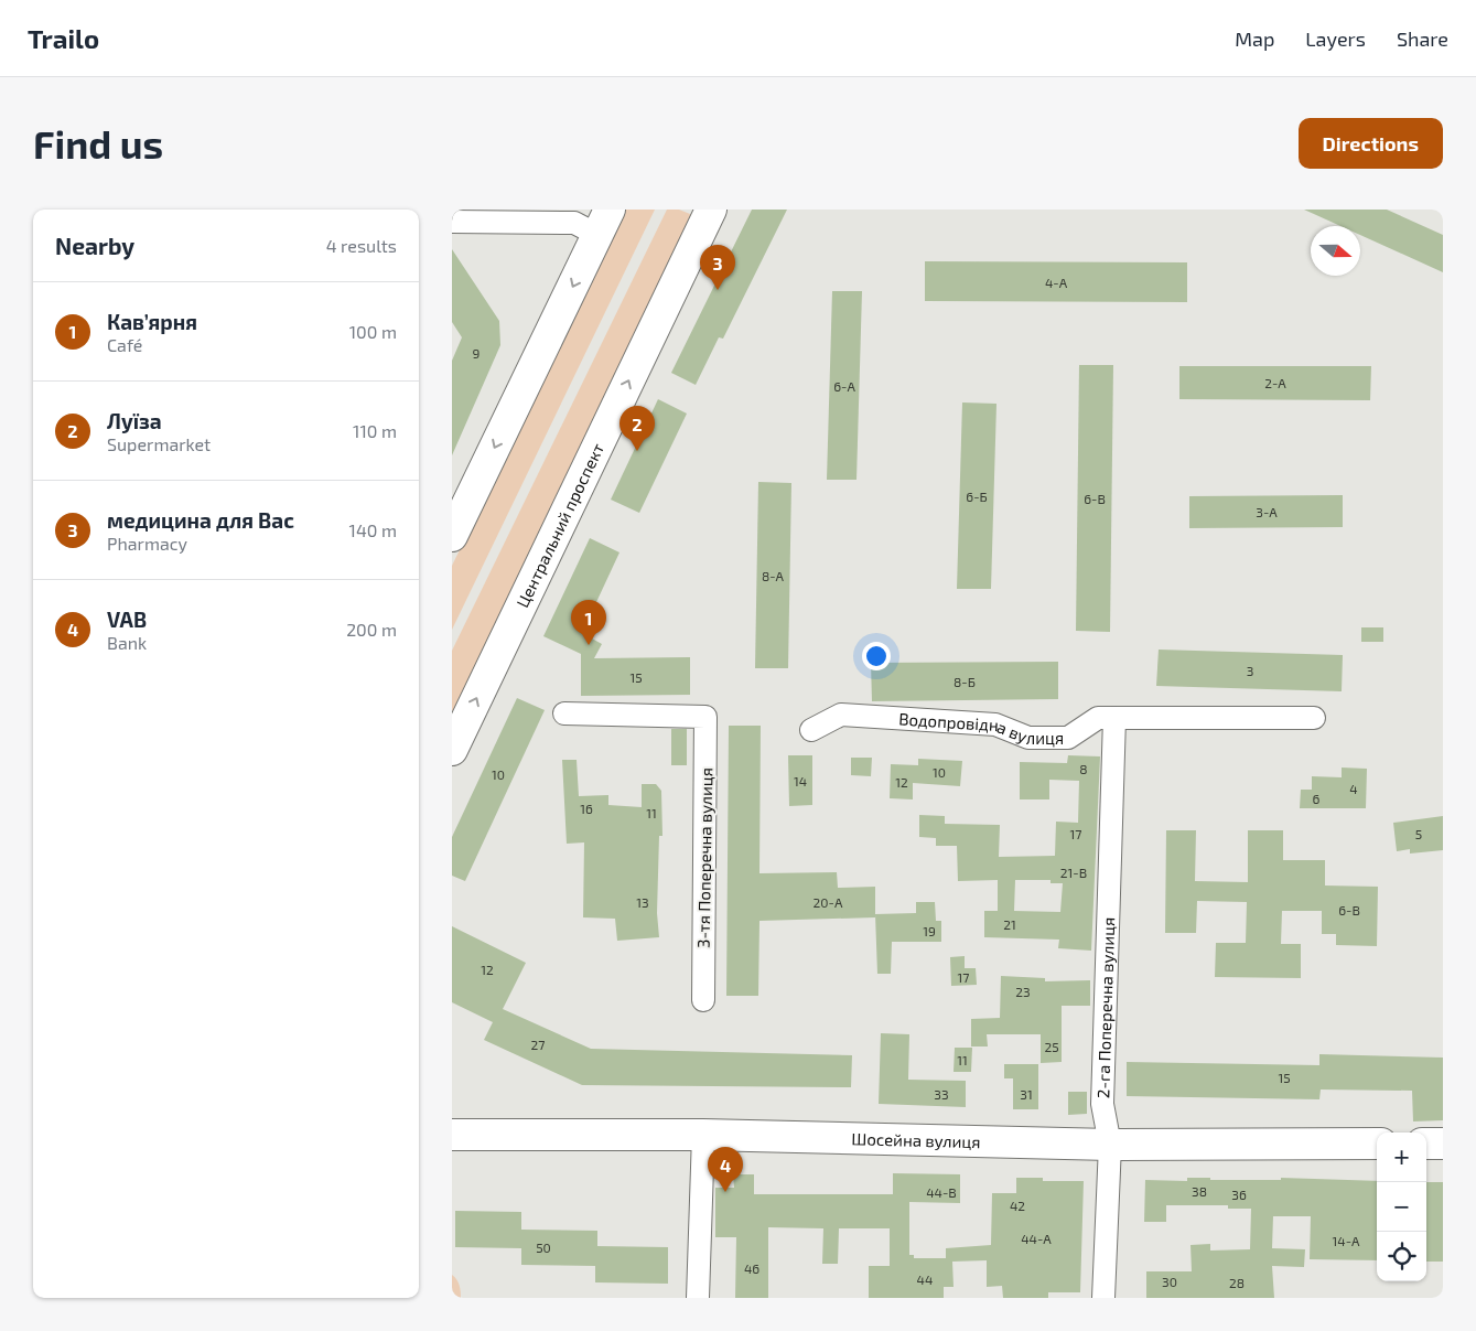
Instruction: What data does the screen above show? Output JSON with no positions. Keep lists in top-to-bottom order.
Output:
{
  "streets": {
    "street": [
      "Центральний проспект",
      "Водопровідна вулиця",
      "3-тя Поперечна вулиця",
      "2-га Поперечна вулиця",
      "Шосейна вулиця"
    ]
  },
  "crossings": [
    ["Водопровідна вулиця", "2-га Поперечна вулиця"],
    ["2-га Поперечна вулиця", "Шосейна вулиця"]
  ],
  "house_numbers": [
    "4-А",
    "9",
    "2-А",
    "6-А",
    "6-Б",
    "6-В",
    "3-А",
    "8-А",
    "3",
    "15",
    "8-Б",
    "8",
    "10",
    "10",
    "14",
    "12",
    "4",
    "6",
    "16",
    "11",
    "17",
    "5",
    "21-В",
    "13",
    "20-А",
    "6-В",
    "21",
    "19",
    "12",
    "17",
    "23",
    "27",
    "25",
    "11",
    "15",
    "33",
    "31",
    "38",
    "44-В",
    "36",
    "42",
    "44-А",
    "14-А",
    "50",
    "46",
    "44",
    "30",
    "28"
  ],
  "north": "right",
  "page": {
    "header": "Trailo",
    "nav": ["Map", "Layers", "Share"],
    "buttons": "Directions",
    "title": "Find us",
    "heading": ["Nearby", "4 results"],
    "pins": [
      "3",
      "2",
      "1",
      "4"
    ],
    "list": [
      {
        "mark": "1",
        "name": "Кав’ярня",
        "note": "Café",
        "value": "100 m"
      },
      {
        "mark": "2",
        "name": "Луїза",
        "note": "Supermarket",
        "value": "110 m"
      },
      {
        "mark": "3",
        "name": "медицина для Вас",
        "note": "Pharmacy",
        "value": "140 m"
      },
      {
        "mark": "4",
        "name": "VAB",
        "note": "Bank",
        "value": "200 m"
      }
    ],
    "map_buttons": ["+", "−"]
  }
}
